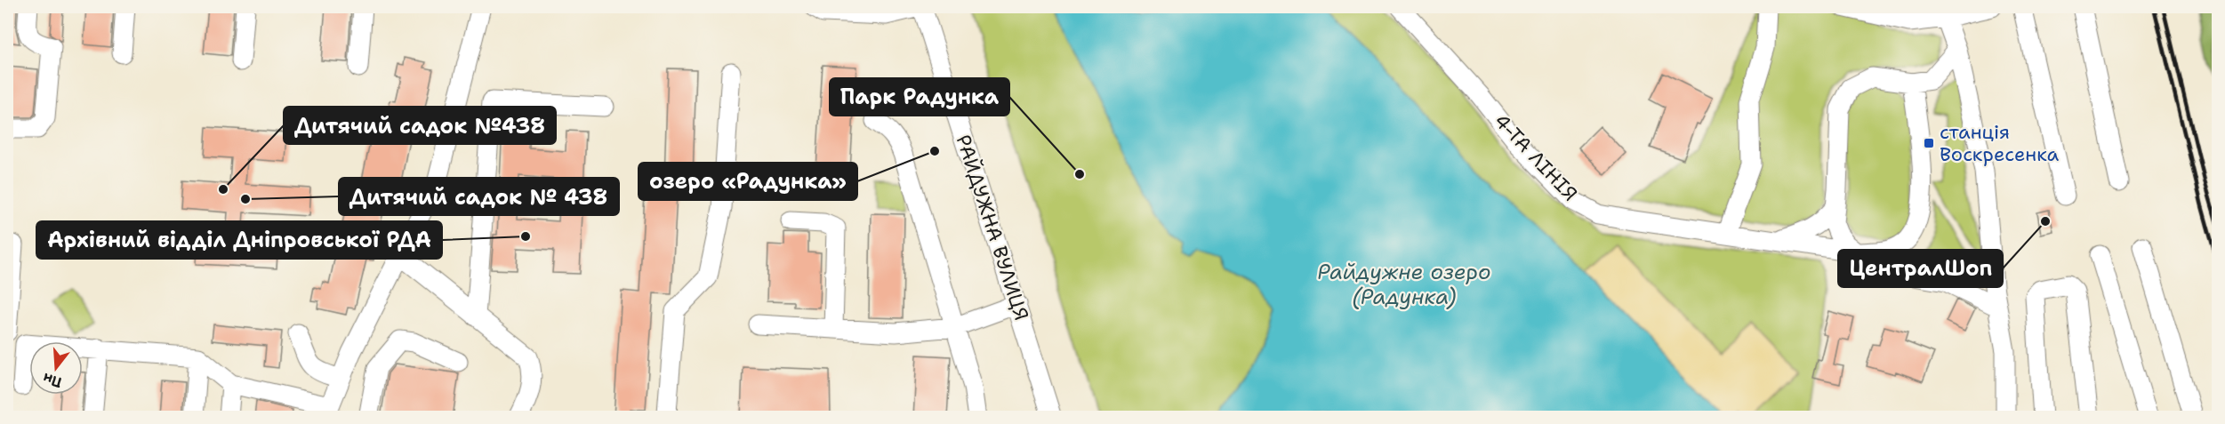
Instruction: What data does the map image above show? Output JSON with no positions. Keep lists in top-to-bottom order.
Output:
{
  "streets": {
    "street": ["4-ТА ЛІНІЯ", "РАЙДУЖНА ВУЛИЦЯ"]
  },
  "water": ["Райдужне озеро (Радунка)"],
  "places": {
    "transit": ["станція Воскресенка"],
    "other": [
      "озеро «Радунка»",
      "Парк Радунка",
      "Дитячий садок №438",
      "Дитячий садок № 438",
      "ЦентралШоп",
      "Архівний відділ Дніпровської РДА"
    ]
  },
  "north": "bottom"
}
